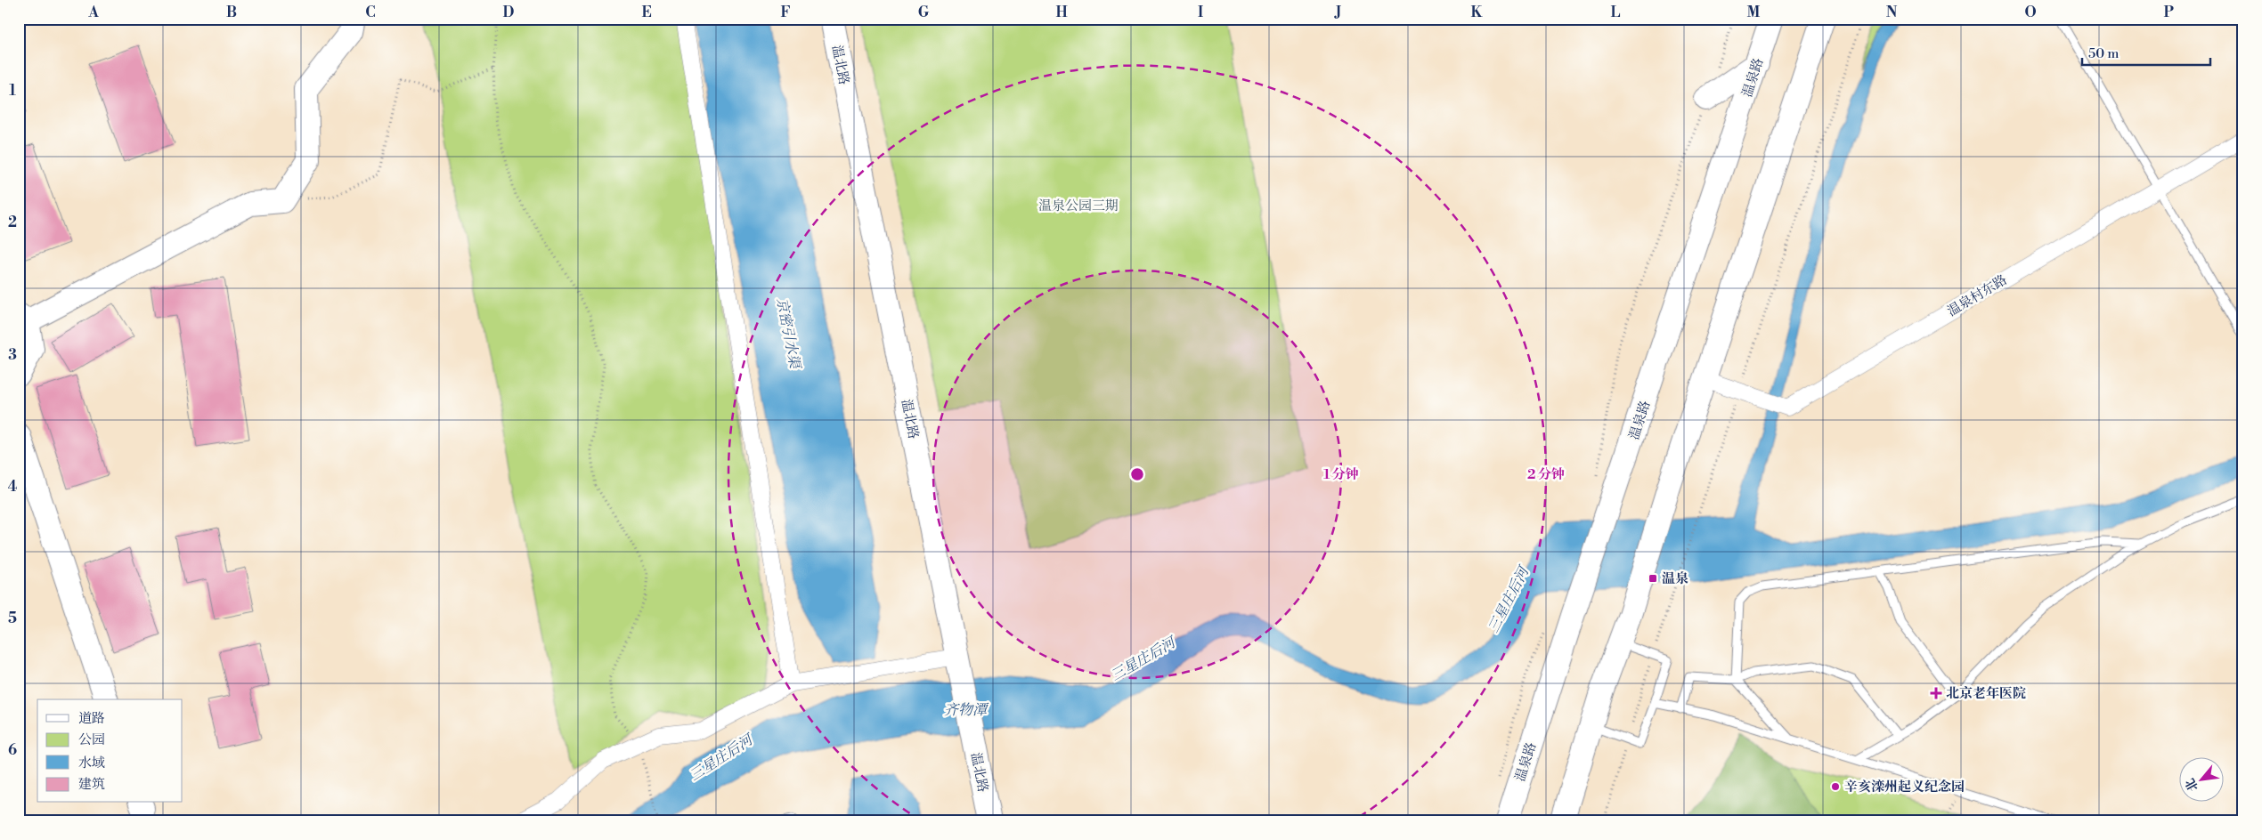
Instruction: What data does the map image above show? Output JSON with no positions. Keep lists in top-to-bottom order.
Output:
{
  "streets": {
    "main road": ["温北路", "温泉路"],
    "street": ["温泉村东路"]
  },
  "water": ["京密引水渠", "三星庄后河", "齐物潭"],
  "parks": ["温泉公园三期"],
  "places": {
    "transit": ["温泉"],
    "health": ["北京老年医院"],
    "other": ["辛亥滦州起义纪念园"]
  },
  "legend": [
    "道路",
    "公园",
    "水域",
    "建筑"
  ],
  "scale_bar": "50 m",
  "north": "bottom left",
  "grid": {
    "columns": [
      "A",
      "B",
      "C",
      "D",
      "E",
      "F",
      "G",
      "H",
      "I",
      "J",
      "K",
      "L",
      "M",
      "N",
      "O",
      "P"
    ],
    "rows": [
      "1",
      "2",
      "3",
      "4",
      "5",
      "6"
    ]
  },
  "rings": ["1 分钟", "2 分钟"]
}
